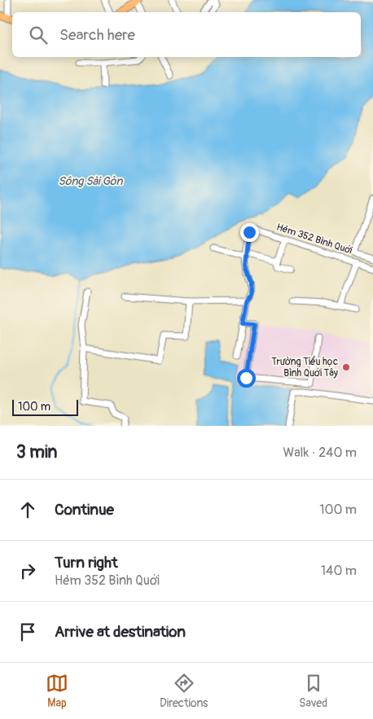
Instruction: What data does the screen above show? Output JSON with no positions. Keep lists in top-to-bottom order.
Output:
{
  "streets": {
    "street": ["Hẻm 352 Bình Quới"]
  },
  "water": ["Sông Sài Gòn"],
  "places": ["Trường Tiểu học Bình Quới Tây"],
  "scale_bar": "100 m",
  "page": {
    "search": "Search here",
    "scale": "100 m",
    "heading": ["3 min", "Walk · 240 m"],
    "list": [
      ["Continue", "100 m"],
      ["Turn right", "Hẻm 352 Bình Quới", "140 m"],
      "Arrive at destination"
    ],
    "nav": ["Map", "Directions", "Saved"]
  }
}
